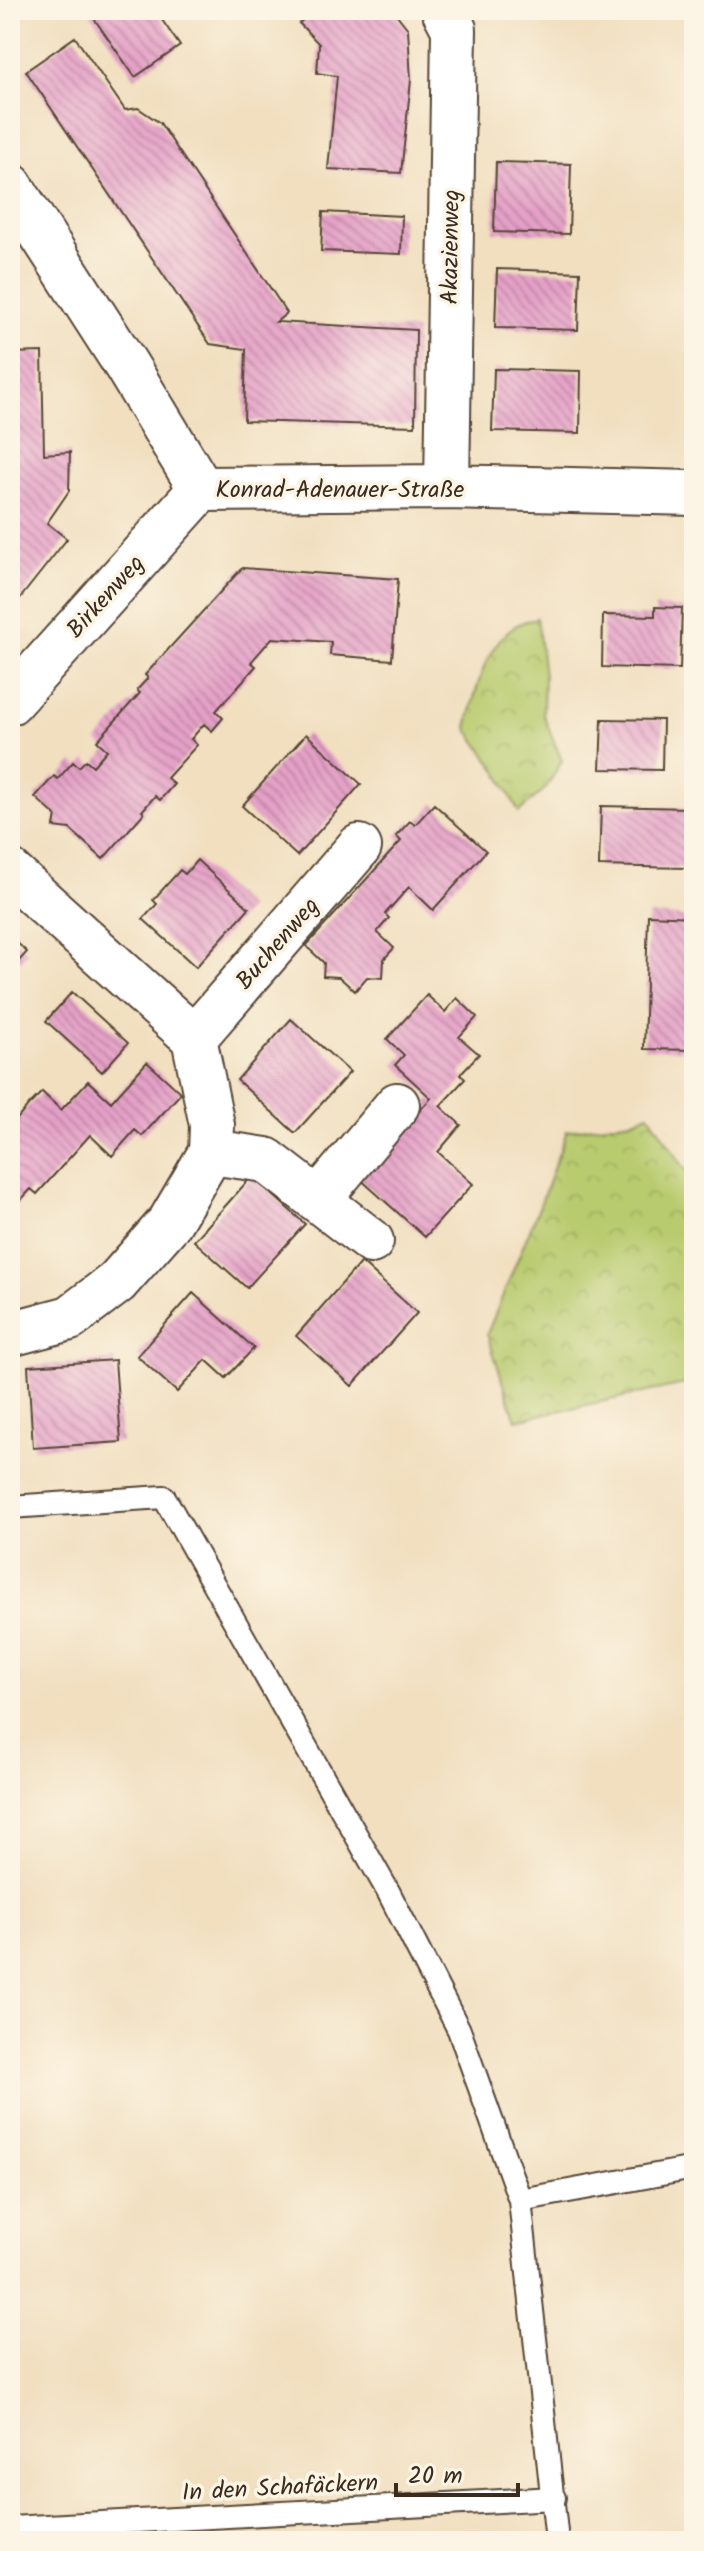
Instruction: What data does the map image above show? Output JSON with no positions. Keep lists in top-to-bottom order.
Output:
{
  "streets": {
    "street": [
      "Akazienweg",
      "Konrad-Adenauer-Straße",
      "Birkenweg",
      "Buchenweg"
    ],
    "lane": ["In den Schafäckern"]
  },
  "crossings": [
    ["Akazienweg", "Konrad-Adenauer-Straße"],
    ["Konrad-Adenauer-Straße", "Birkenweg"]
  ],
  "scale_bar": "20 m"
}
